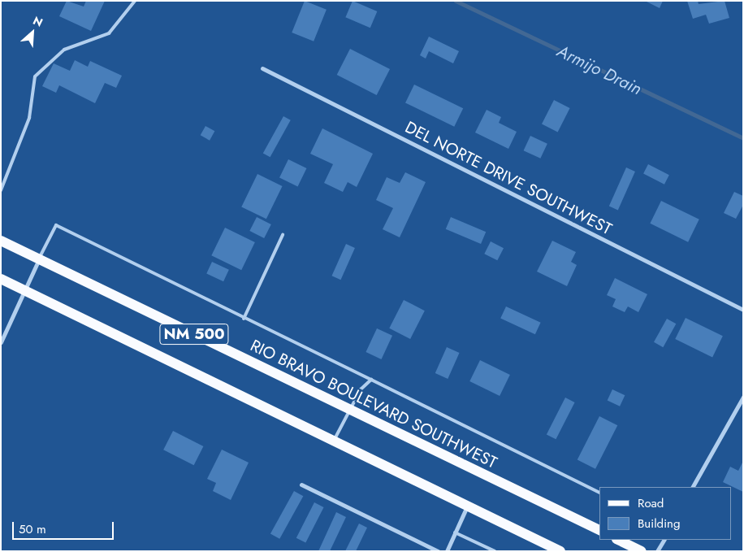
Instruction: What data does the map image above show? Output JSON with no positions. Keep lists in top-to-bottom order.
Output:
{
  "streets": {
    "main road": ["NM 500", "RIO BRAVO BOULEVARD SOUTHWEST"],
    "street": ["DEL NORTE DRIVE SOUTHWEST"]
  },
  "water": ["Armijo Drain"],
  "legend": ["Road", "Building"],
  "scale_bar": "50 m",
  "north": "top right"
}
